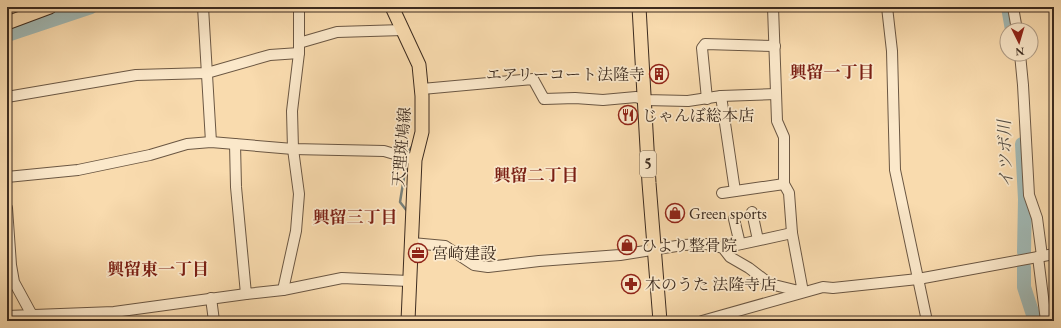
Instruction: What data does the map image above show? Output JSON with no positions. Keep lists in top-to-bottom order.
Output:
{
  "streets": {
    "main road": ["天理斑鳩線", "5"]
  },
  "districts": [
    "興留一丁目",
    "興留二丁目",
    "興留三丁目",
    "興留東一丁目"
  ],
  "water": ["イツボ川"],
  "places": {
    "building": ["エアリーコート法隆寺"],
    "restaurant": ["じゃんぼ総本店"],
    "shop": ["Green sports", "ひより整骨院"],
    "office": ["宮崎建設"],
    "pharmacy": ["木のうた 法隆寺店"]
  },
  "north": "bottom"
}
